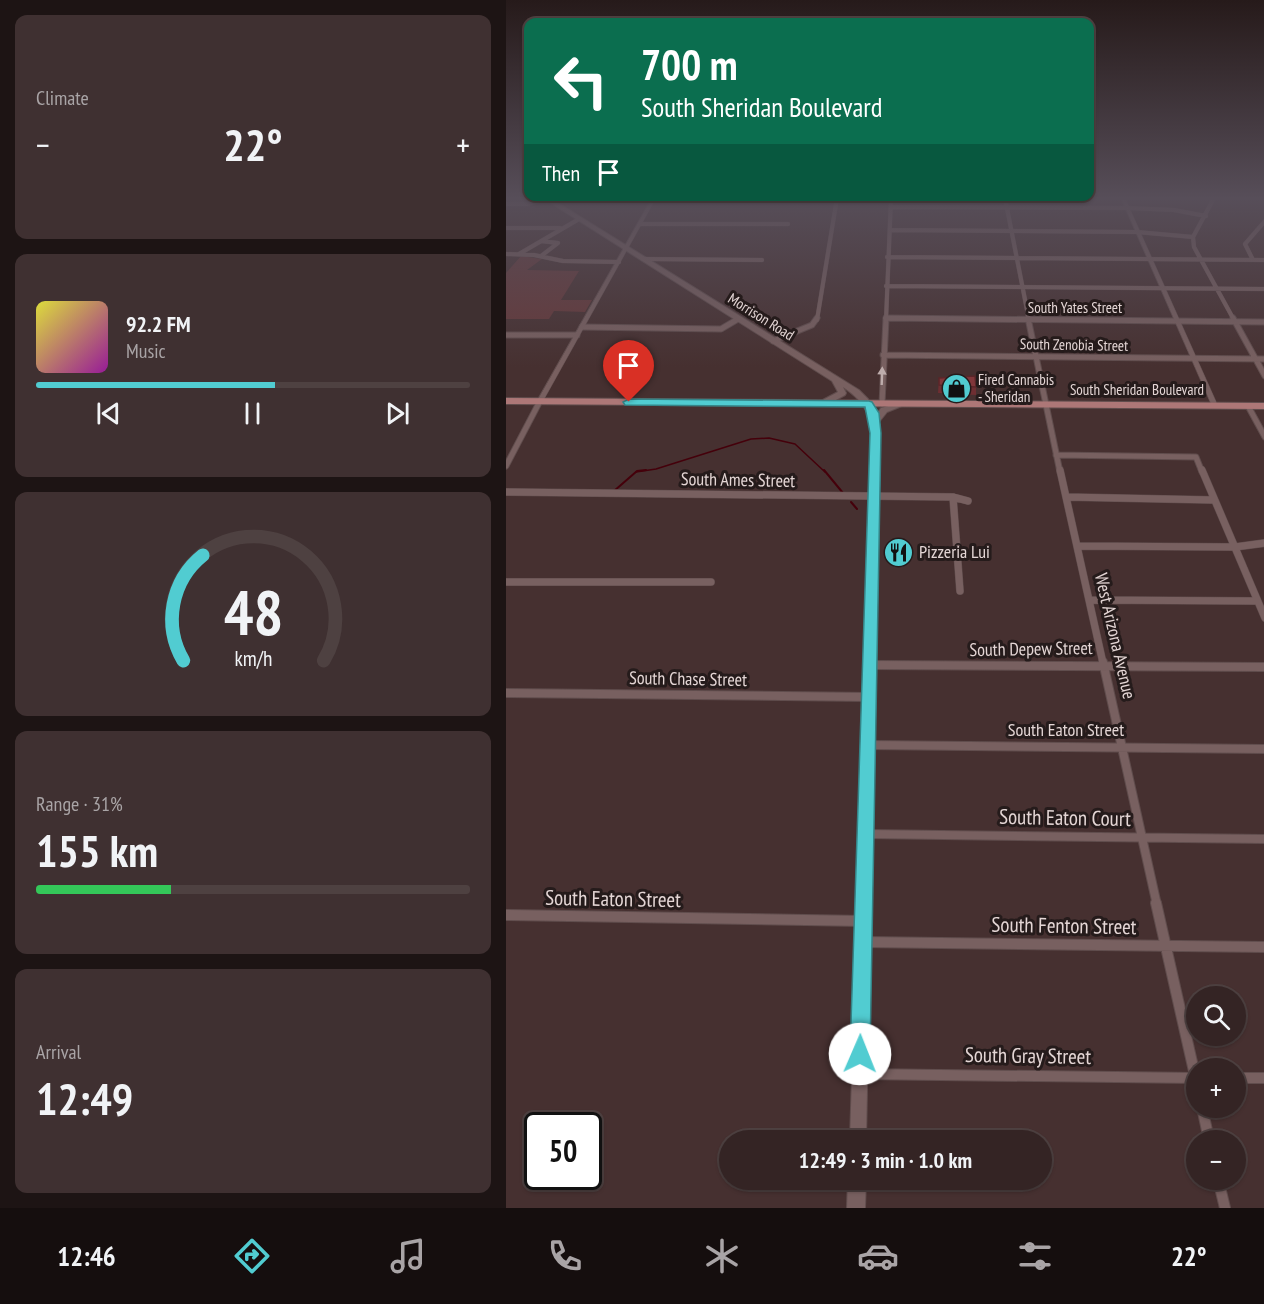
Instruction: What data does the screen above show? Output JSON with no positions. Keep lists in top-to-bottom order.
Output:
{
  "streets": {
    "main road": ["Morrison Road", "South Sheridan Boulevard"],
    "street": [
      "South Yates Street",
      "South Zenobia Street",
      "South Ames Street",
      "West Arizona Avenue",
      "South Depew Street",
      "South Chase Street",
      "South Eaton Street",
      "South Eaton Court",
      "South Fenton Street",
      "South Gray Street"
    ]
  },
  "crossings": [
    ["South Yates Street", "West Arizona Avenue"],
    ["Morrison Road", "South Sheridan Boulevard"],
    ["South Zenobia Street", "West Arizona Avenue"],
    ["South Sheridan Boulevard", "West Arizona Avenue"],
    ["West Arizona Avenue", "South Depew Street"],
    ["West Arizona Avenue", "South Eaton Street"],
    ["West Arizona Avenue", "South Eaton Court"],
    ["West Arizona Avenue", "South Fenton Street"]
  ],
  "places": {
    "shop": ["Fired Cannabis - Sheridan"],
    "restaurant": ["Pizzeria Lui"]
  },
  "page": {
    "tile": [
      "Climate",
      ["Range · 31%", "155 km"],
      ["Arrival", "12:49"]
    ],
    "turn": ["700 m", "South Sheridan Boulevard"],
    "heat": ["−", "22°", "+"],
    "then": "Then",
    "song": ["92.2 FM", "Music"],
    "map_buttons": ["+", "−"],
    "limit": "50",
    "trip": "12:49 · 3 min · 1.0 km",
    "tabs": ["12:46", "22°"],
    "gauge": ["48", "km/h"]
  }
}
